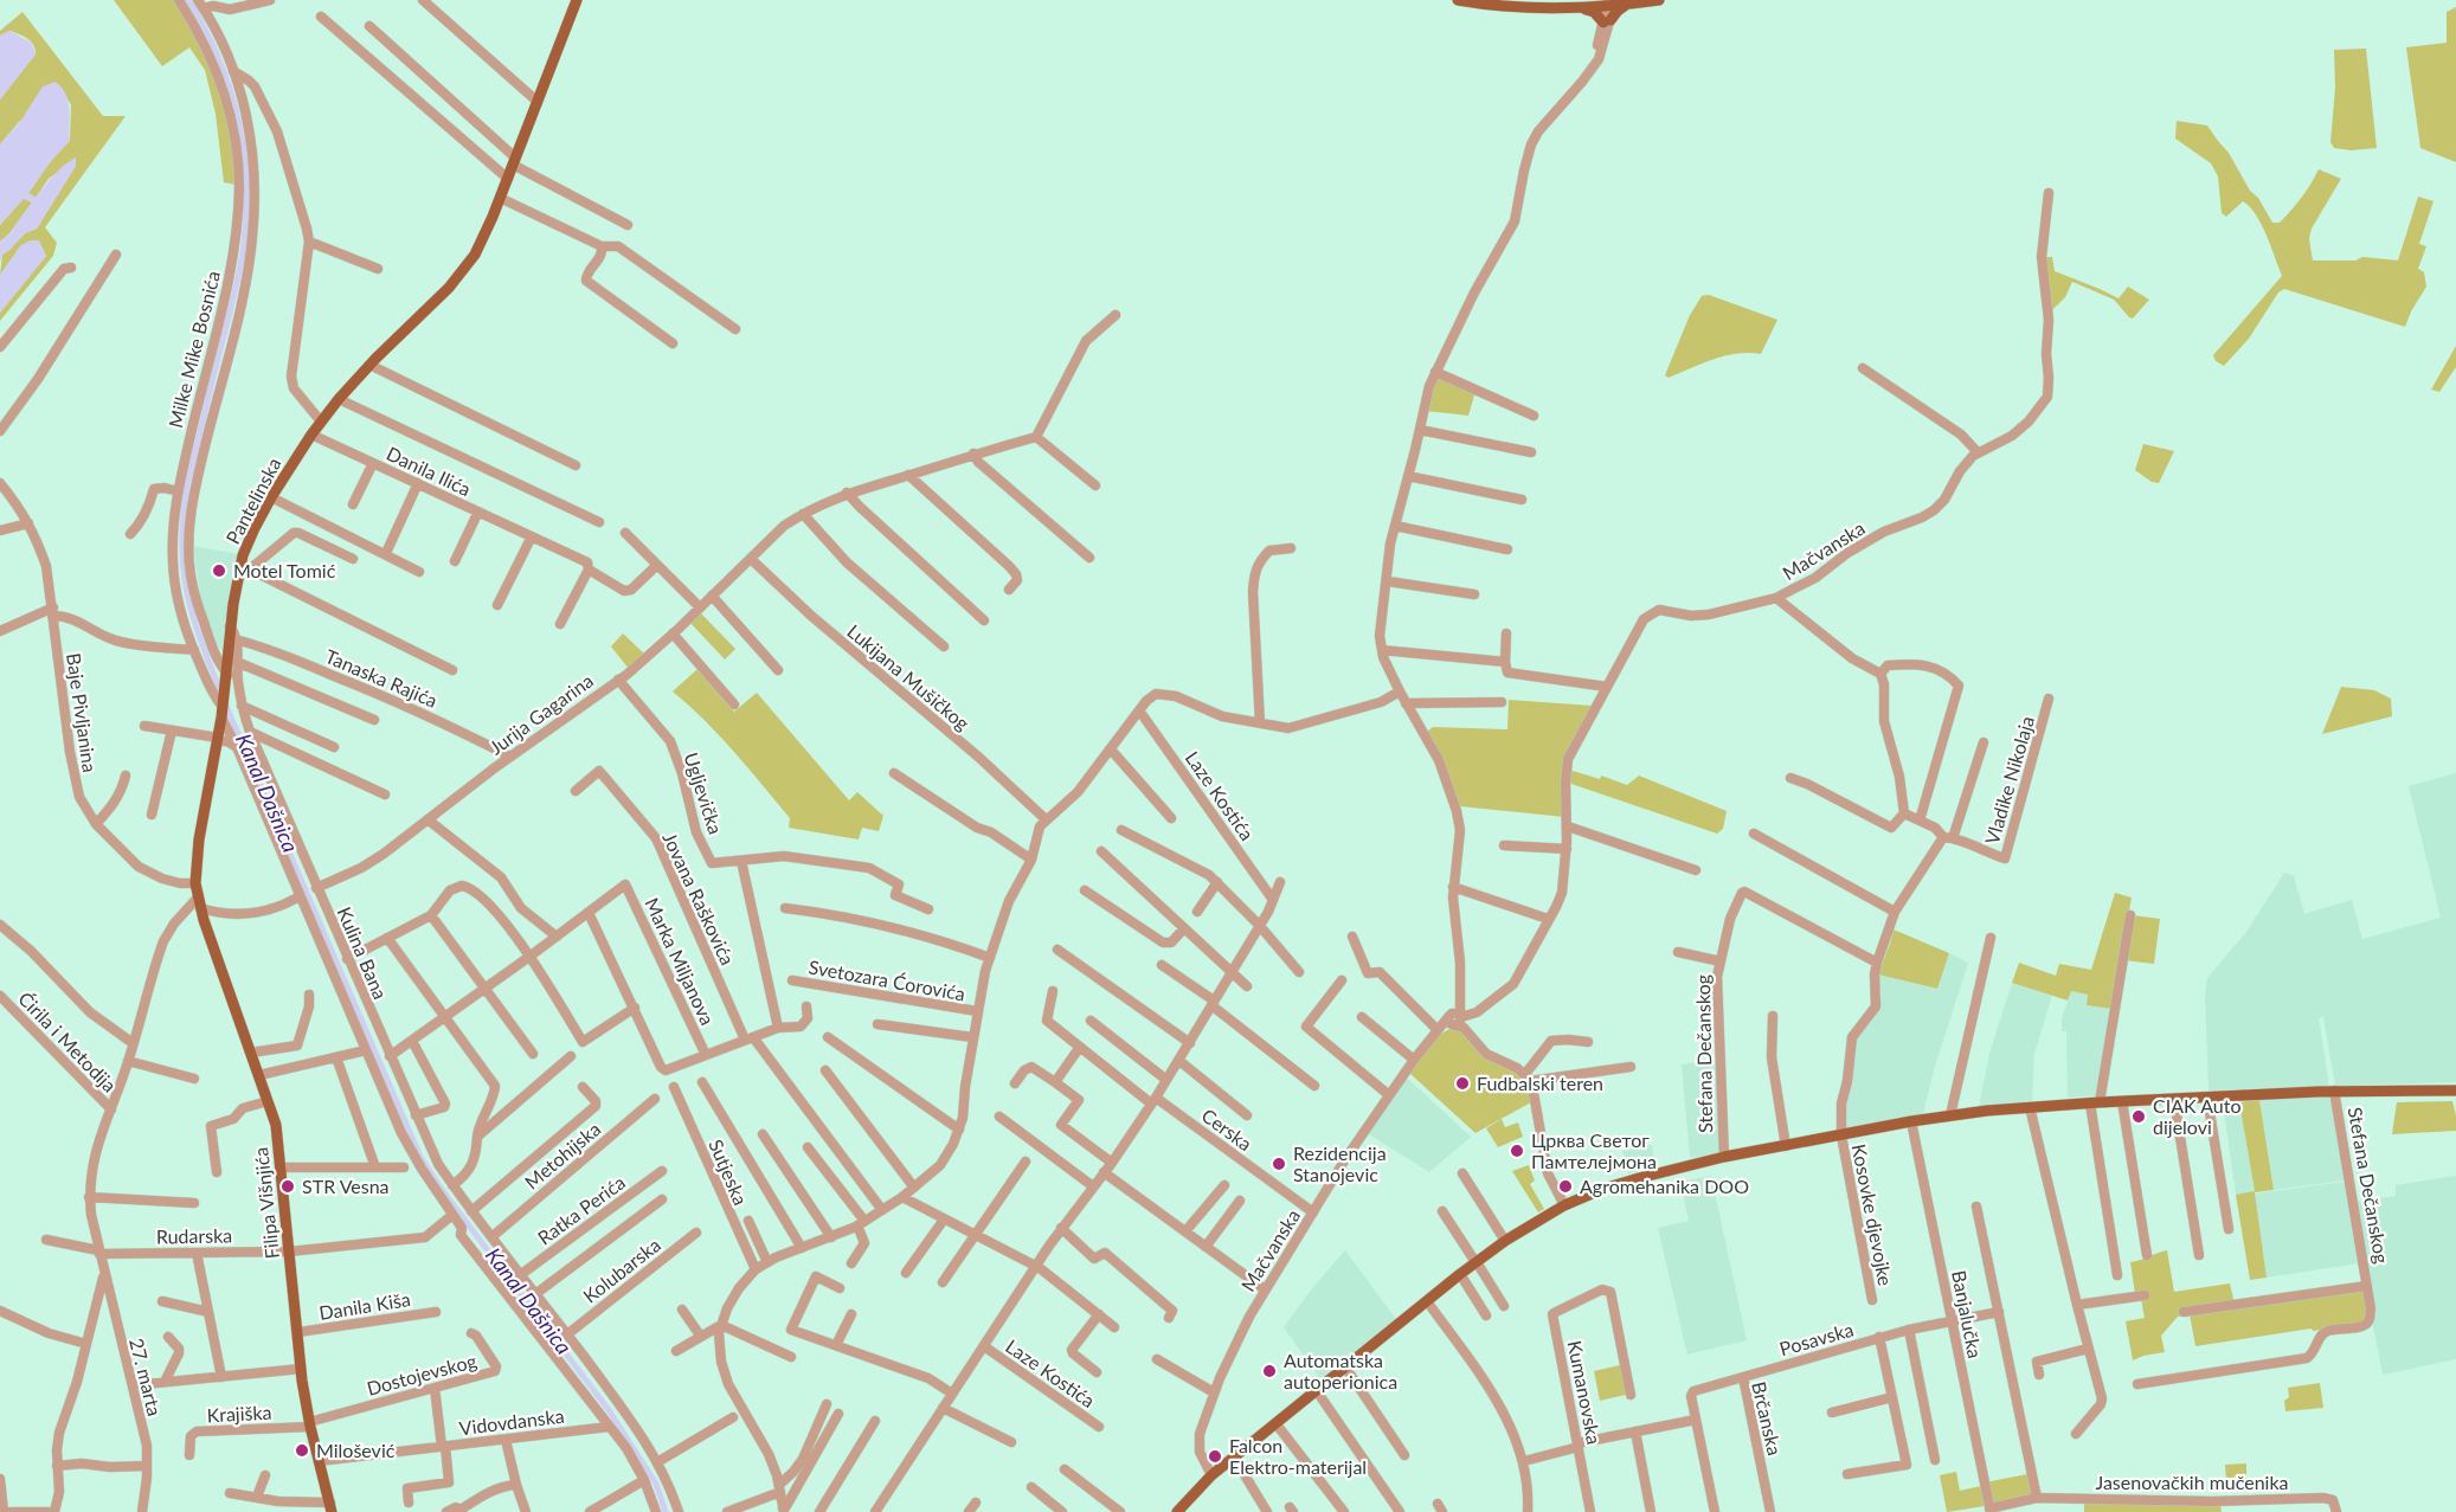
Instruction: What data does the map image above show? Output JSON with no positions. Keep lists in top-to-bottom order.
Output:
{
  "streets": {
    "main road": ["Pantelinska", "Stefana Dečanskog", "Filipa Višnjića"],
    "street": [
      "Milke Mike Bosnića",
      "Danila Ilića",
      "Mačvanska",
      "Lukijana Mušičkog",
      "Tanaska Rajića",
      "Baje Pivljanina",
      "Jurija Gagarina",
      "Vladike Nikolaja",
      "Ugljevička",
      "Laze Kostića",
      "Jovana Raškovića",
      "Kulina Bana",
      "Marka Miljanova",
      "Svetozara Ćorovića",
      "Ćirila i Metodija",
      "Cerska",
      "Metohijska",
      "Sutjeska",
      "Ratka Perića",
      "Kosovke djevojke",
      "Rudarska",
      "Kolubarska",
      "Danila Kiša",
      "Banjalučka",
      "Posavska",
      "Dostojevskog",
      "27. marta",
      "Kumanovska",
      "Krajiška",
      "Brčanska",
      "Vidovdanska",
      "Jasenovačkih mučenika"
    ]
  },
  "crossings": [
    ["Milke Mike Bosnića", "Pantelinska"],
    ["Milke Mike Bosnića", "Filipa Višnjića"],
    ["Milke Mike Bosnića", "Rudarska"],
    ["Milke Mike Bosnića", "Vidovdanska"],
    ["Danila Ilića", "Pantelinska"],
    ["Pantelinska", "Kulina Bana"],
    ["Pantelinska", "Filipa Višnjića"],
    ["Mačvanska", "Stefana Dečanskog"],
    ["Mačvanska", "Cerska"],
    ["Lukijana Mušičkog", "Jurija Gagarina"],
    ["Lukijana Mušičkog", "Svetozara Ćorovića"],
    ["Tanaska Rajića", "Jurija Gagarina"],
    ["Tanaska Rajića", "Kulina Bana"],
    ["Baje Pivljanina", "Filipa Višnjića"],
    ["Jurija Gagarina", "Ugljevička"],
    ["Jurija Gagarina", "Kulina Bana"],
    ["Vladike Nikolaja", "Stefana Dečanskog"],
    ["Vladike Nikolaja", "Kosovke djevojke"],
    ["Laze Kostića", "Svetozara Ćorovića"],
    ["Laze Kostića", "Cerska"],
    ["Jovana Raškovića", "Svetozara Ćorovića"],
    ["Kulina Bana", "Marka Miljanova"],
    ["Kulina Bana", "Metohijska"],
    ["Kulina Bana", "Ratka Perića"],
    ["Kulina Bana", "Kolubarska"],
    ["Svetozara Ćorovića", "Sutjeska"],
    ["Ćirila i Metodija", "27. marta"],
    ["Stefana Dečanskog", "Kosovke djevojke"],
    ["Stefana Dečanskog", "Banjalučka"],
    ["Filipa Višnjića", "Rudarska"],
    ["Filipa Višnjića", "Danila Kiša"],
    ["Filipa Višnjića", "Dostojevskog"],
    ["Filipa Višnjića", "27. marta"],
    ["Filipa Višnjića", "Krajiška"],
    ["Filipa Višnjića", "Vidovdanska"],
    ["Rudarska", "27. marta"],
    ["Banjalučka", "Jasenovačkih mučenika"],
    ["Posavska", "Brčanska"],
    ["Dostojevskog", "Krajiška"]
  ],
  "water": ["Kanal Dašnica"],
  "places": [
    "Motel Tomić",
    "Fudbalski teren",
    "CIAK Auto dijelovi",
    "Црква Светог Памтелејмона",
    "Rezidencija Stanojevic",
    "STR Vesna",
    "Agromehanika DOO",
    "Automatska autoperionica",
    "Milošević",
    "Falcon Elektro-materijal"
  ]
}
